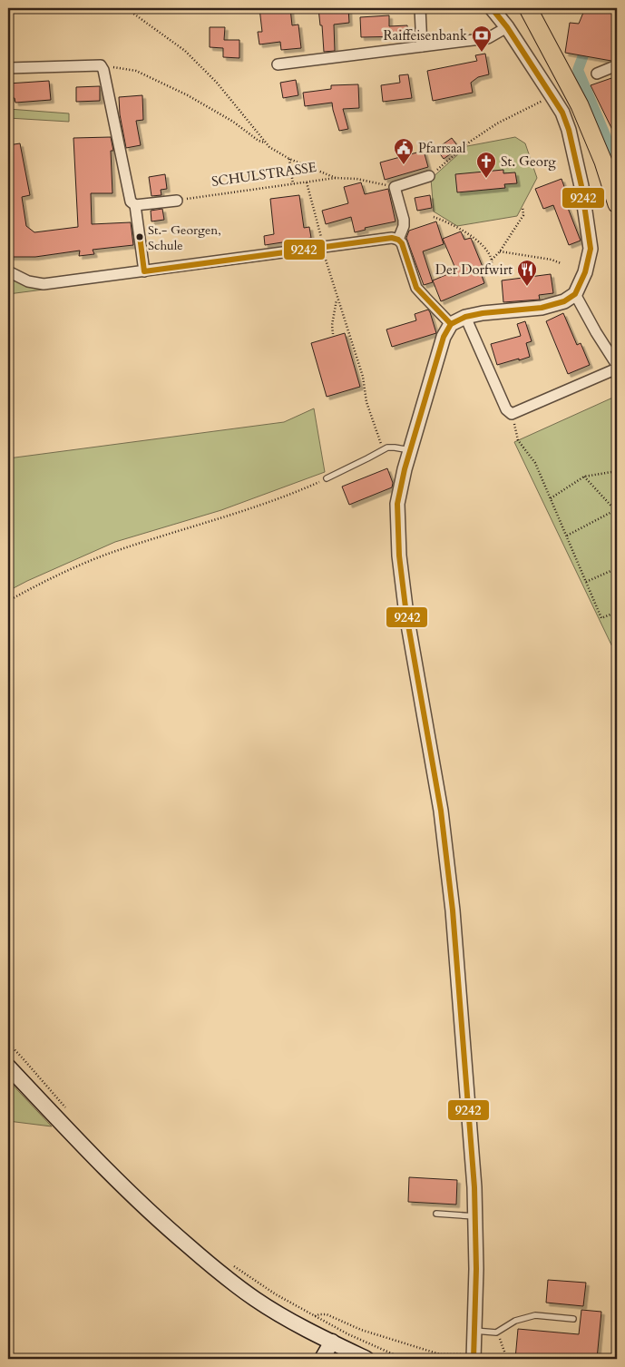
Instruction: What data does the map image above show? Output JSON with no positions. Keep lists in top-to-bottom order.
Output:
{
  "streets": {
    "path": ["SCHULSTRASSE"]
  },
  "places": {
    "bank": ["Raiffeisenbank"],
    "public building": ["Pfarrsaal"],
    "church": ["St. Georg"],
    "other": ["St.- Georgen, Schule"],
    "restaurant": ["Der Dorfwirt"]
  },
  "lines": ["transit line 9242"]
}
